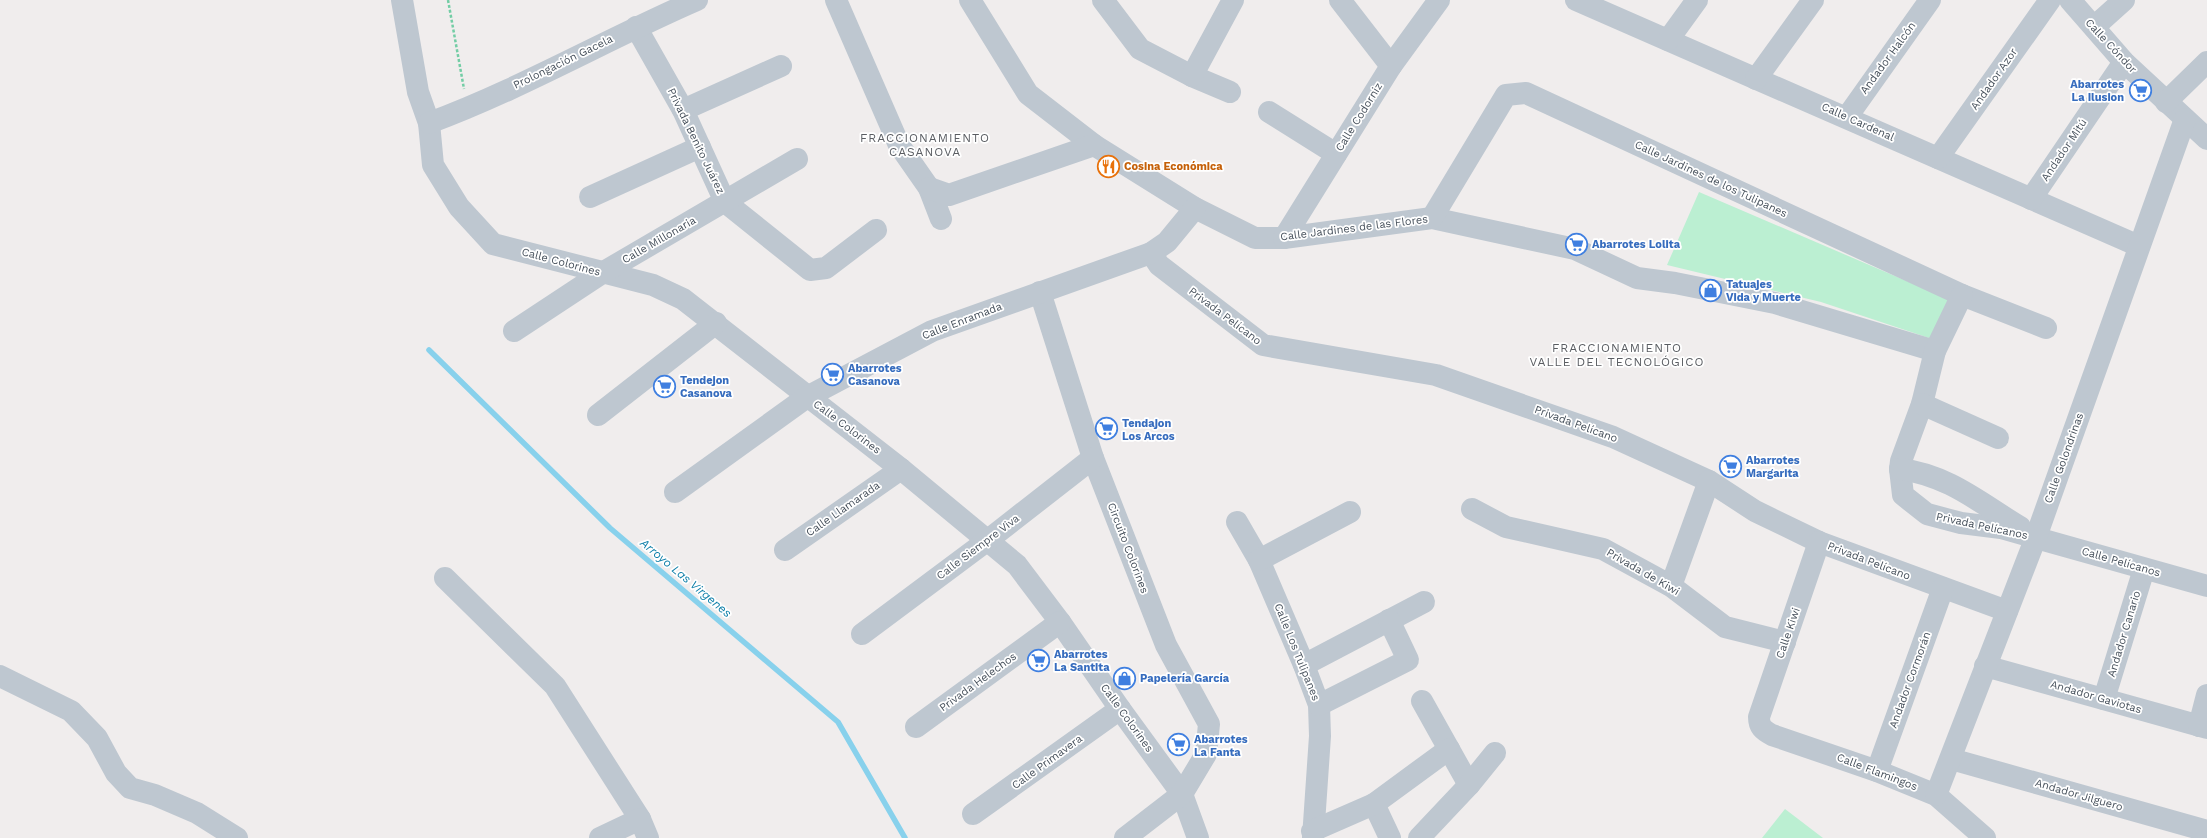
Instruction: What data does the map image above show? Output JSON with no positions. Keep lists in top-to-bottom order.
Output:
{
  "streets": {
    "street": [
      "Calle Cóndor",
      "Andador Halcón",
      "Prolongación Gacela",
      "Andador Azor",
      "Calle Codorniz",
      "Calle Cardenal",
      "Privada Benito Juárez",
      "Andador Mitú",
      "Calle Jardines de los Tulipanes",
      "Calle Jardines de las Flores",
      "Calle Millonaria",
      "Calle Colorines",
      "Privada Pelícano",
      "Calle Enramada",
      "Calle Golondrinas",
      "Calle Llamarada",
      "Privada Pelícanos",
      "Calle Siempre Viva",
      "Circuito Colorines",
      "Calle Pelícanos",
      "Privada de Kiwi",
      "Calle Kiwi",
      "Andador Canario",
      "Calle Los Tulipanes",
      "Andador Cormorán",
      "Privada Helechos",
      "Andador Gaviotas",
      "Calle Primavera",
      "Calle Flamingos",
      "Andador Jilguero"
    ]
  },
  "crossings": [
    ["Calle Cóndor", "Andador Mitú"],
    ["Calle Cóndor", "Calle Golondrinas"],
    ["Andador Halcón", "Calle Cardenal"],
    ["Prolongación Gacela", "Privada Benito Juárez"],
    ["Prolongación Gacela", "Calle Colorines"],
    ["Andador Azor", "Calle Cardenal"],
    ["Calle Codorniz", "Calle Jardines de las Flores"],
    ["Calle Cardenal", "Andador Mitú"],
    ["Calle Cardenal", "Calle Golondrinas"],
    ["Privada Benito Juárez", "Calle Millonaria"],
    ["Calle Jardines de los Tulipanes", "Calle Jardines de las Flores"],
    ["Calle Jardines de las Flores", "Calle Enramada"],
    ["Calle Millonaria", "Calle Colorines"],
    ["Calle Colorines", "Calle Enramada"],
    ["Calle Colorines", "Calle Llamarada"],
    ["Calle Colorines", "Calle Siempre Viva"],
    ["Calle Colorines", "Circuito Colorines"],
    ["Calle Colorines", "Privada Helechos"],
    ["Calle Colorines", "Calle Primavera"],
    ["Privada Pelícano", "Calle Enramada"],
    ["Privada Pelícano", "Calle Golondrinas"],
    ["Privada Pelícano", "Calle Kiwi"],
    ["Privada Pelícano", "Andador Cormorán"],
    ["Calle Enramada", "Circuito Colorines"],
    ["Calle Golondrinas", "Privada Pelícanos"],
    ["Calle Golondrinas", "Calle Pelícanos"],
    ["Calle Golondrinas", "Andador Gaviotas"],
    ["Calle Golondrinas", "Calle Flamingos"],
    ["Calle Golondrinas", "Andador Jilguero"],
    ["Privada Pelícanos", "Calle Pelícanos"],
    ["Calle Siempre Viva", "Circuito Colorines"],
    ["Calle Pelícanos", "Andador Canario"],
    ["Privada de Kiwi", "Calle Kiwi"],
    ["Calle Kiwi", "Calle Flamingos"],
    ["Andador Canario", "Andador Gaviotas"],
    ["Andador Cormorán", "Calle Flamingos"]
  ],
  "districts": ["FRACCIONAMIENTO CASANOVA", "FRACCIONAMIENTO VALLE DEL TECNOLÓGICO"],
  "water": ["Arroyo Las Virgenes"],
  "places": {
    "supermarket": [
      "Abarrotes La Ilusion",
      "Abarrotes Lolita",
      "Abarrotes Casanova",
      "Tendejon Casanova",
      "Tendajon Los Arcos",
      "Abarrotes Margarita",
      "Abarrotes La Santita",
      "Abarrotes La Fanta"
    ],
    "restaurant": ["Cosina Económica"],
    "shop": ["Tatuajes Vida y Muerte", "Papelería García"]
  }
}
